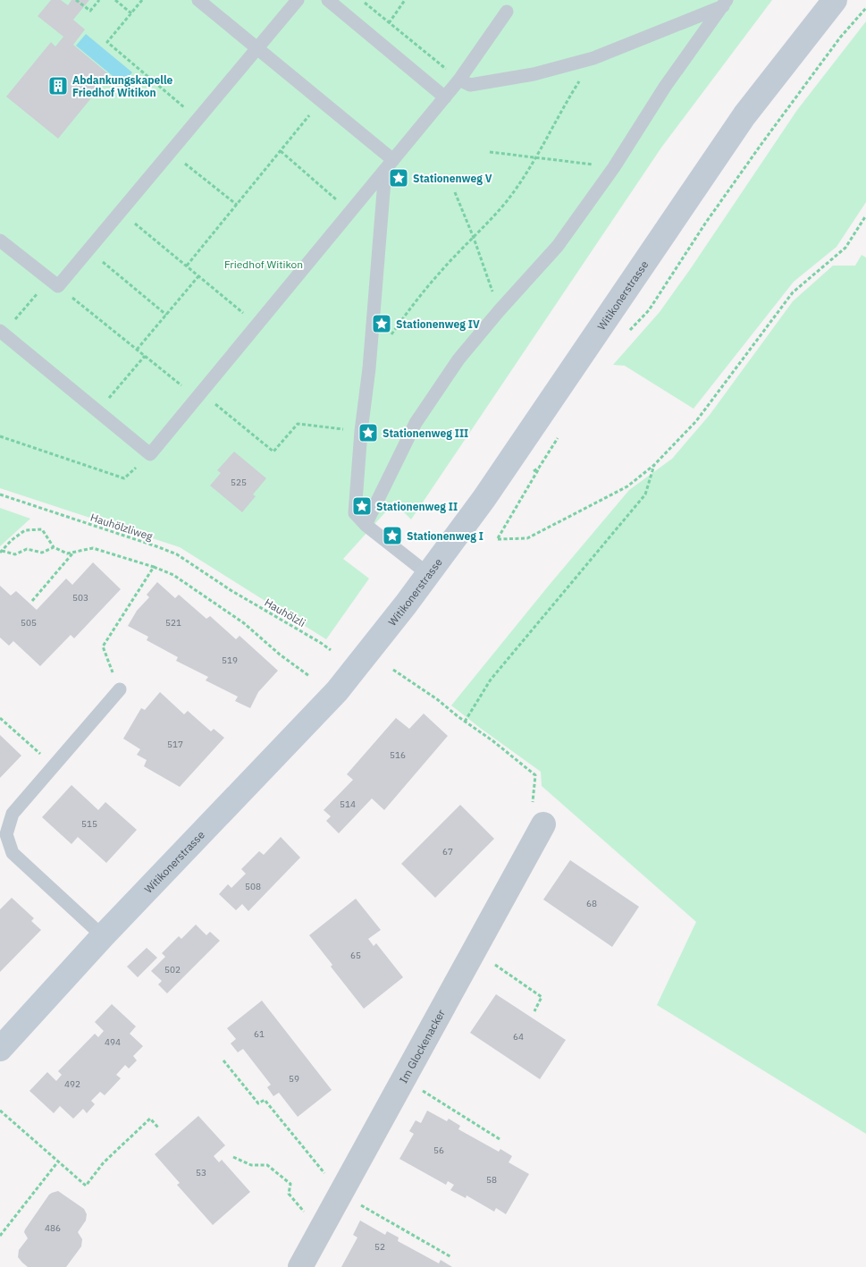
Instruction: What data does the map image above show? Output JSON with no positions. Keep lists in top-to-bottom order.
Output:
{
  "streets": {
    "main road": ["Witikonerstrasse"],
    "street": ["Im Glockenacker"],
    "path": ["Hauhölzliweg", "Hauhölzli"]
  },
  "crossings": [
    ["Hauhölzliweg", "Hauhölzli"]
  ],
  "parks": ["Friedhof Witikon"],
  "places": {
    "building": ["Abdankungskapelle Friedhof Witikon"],
    "place": [
      "Stationenweg V",
      "Stationenweg IV",
      "Stationenweg III",
      "Stationenweg II",
      "Stationenweg I"
    ]
  },
  "house_numbers": [
    "525",
    "503",
    "505",
    "521",
    "519",
    "517",
    "516",
    "514",
    "515",
    "67",
    "508",
    "68",
    "65",
    "502",
    "61",
    "64",
    "494",
    "59",
    "492",
    "56",
    "53",
    "58",
    "486",
    "52"
  ]
}
